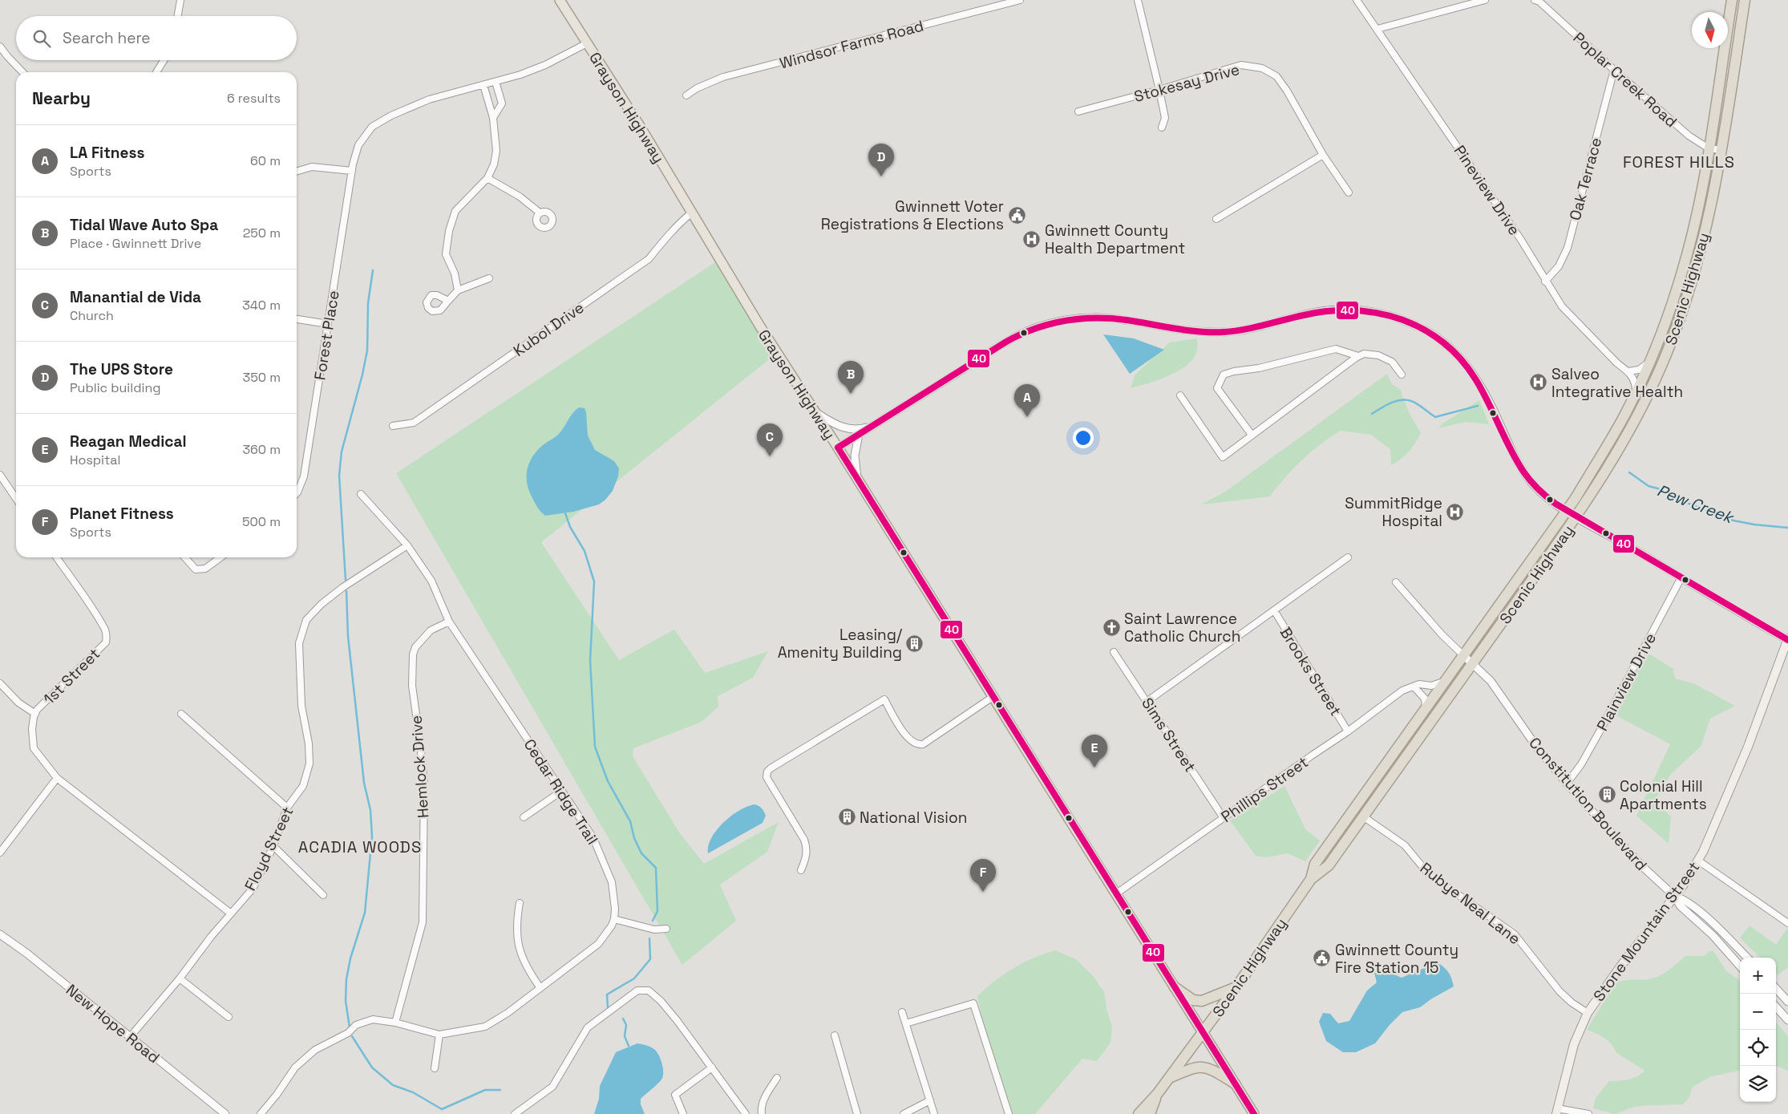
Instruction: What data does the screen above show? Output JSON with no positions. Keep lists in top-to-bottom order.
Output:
{
  "streets": {
    "highway": ["Scenic Highway"],
    "main road": ["Grayson Highway", "Stone Mountain Street"],
    "street": [
      "Windsor Farms Road",
      "Poplar Creek Road",
      "Stokesay Drive",
      "Oak Terrace",
      "Pineview Drive",
      "Kubol Drive",
      "Forest Place",
      "Brooks Street",
      "1st Street",
      "Plainview Drive",
      "Sims Street",
      "Hemlock Drive",
      "Phillips Street",
      "Cedar Ridge Trail",
      "Constitution Boulevard",
      "Floyd Street",
      "Rubye Neal Lane",
      "New Hope Road"
    ]
  },
  "crossings": [
    ["Poplar Creek Road", "Oak Terrace"],
    ["Poplar Creek Road", "Scenic Highway"],
    ["Grayson Highway", "Scenic Highway"],
    ["Grayson Highway", "Kubol Drive"],
    ["Grayson Highway", "Forest Place"],
    ["Grayson Highway", "Phillips Street"],
    ["Oak Terrace", "Pineview Drive"],
    ["Scenic Highway", "Phillips Street"],
    ["Scenic Highway", "Constitution Boulevard"],
    ["Scenic Highway", "Rubye Neal Lane"],
    ["Brooks Street", "Phillips Street"],
    ["Plainview Drive", "Constitution Boulevard"],
    ["Sims Street", "Phillips Street"],
    ["Hemlock Drive", "Cedar Ridge Trail"],
    ["Cedar Ridge Trail", "Floyd Street"],
    ["Constitution Boulevard", "Stone Mountain Street"],
    ["Floyd Street", "New Hope Road"],
    ["Rubye Neal Lane", "Stone Mountain Street"]
  ],
  "districts": ["FOREST HILLS", "ACADIA WOODS"],
  "water": ["Pew Creek"],
  "places": {
    "public building": ["Gwinnett Voter Registrations & Elections", "Gwinnett County Fire Station 15"],
    "hospital": ["Gwinnett County Health Department", "Salveo Integrative Health", "SummitRidge Hospital"],
    "church": ["Saint Lawrence Catholic Church"],
    "building": ["Leasing/ Amenity Building", "Colonial Hill Apartments", "National Vision"]
  },
  "lines": ["transit line 40"],
  "north": "bottom",
  "page": {
    "search": "Search here",
    "heading": ["Nearby", "6 results"],
    "list": [
      {
        "mark": "A",
        "name": "LA Fitness",
        "note": "Sports",
        "value": "60 m"
      },
      {
        "mark": "B",
        "name": "Tidal Wave Auto Spa",
        "note": "Place · Gwinnett Drive",
        "value": "250 m"
      },
      {
        "mark": "C",
        "name": "Manantial de Vida",
        "note": "Church",
        "value": "340 m"
      },
      {
        "mark": "D",
        "name": "The UPS Store",
        "note": "Public building",
        "value": "350 m"
      },
      {
        "mark": "E",
        "name": "Reagan Medical",
        "note": "Hospital",
        "value": "360 m"
      },
      {
        "mark": "F",
        "name": "Planet Fitness",
        "note": "Sports",
        "value": "500 m"
      }
    ],
    "pins": [
      "D",
      "B",
      "A",
      "C",
      "E",
      "F"
    ],
    "map_buttons": ["+", "−"]
  }
}
